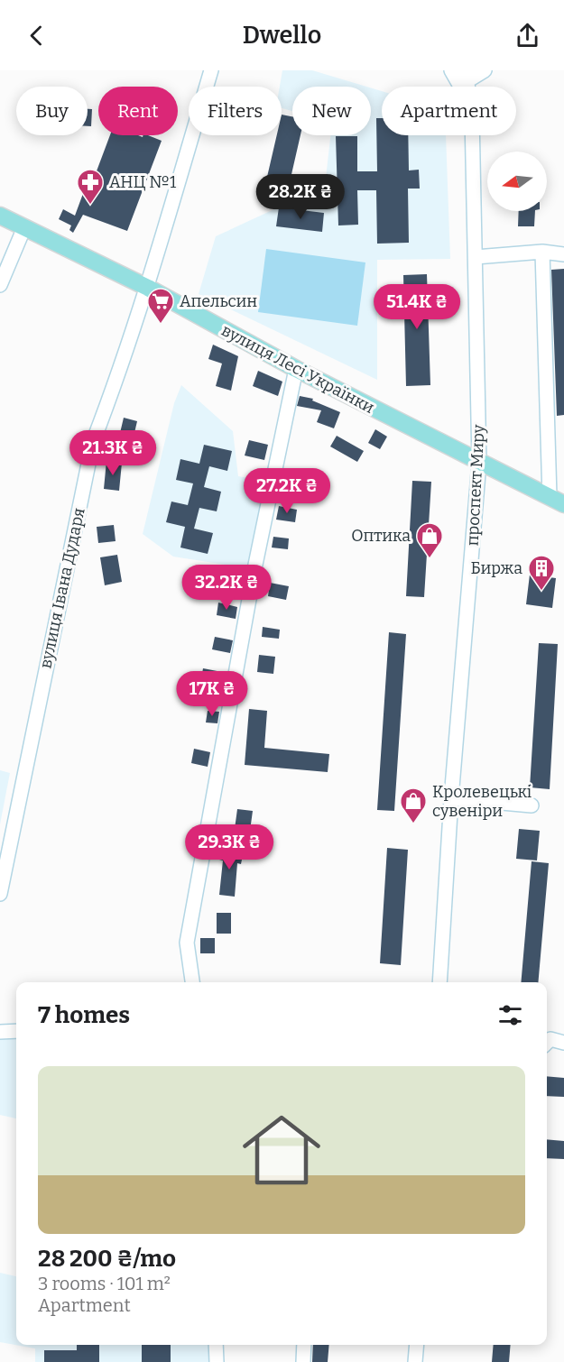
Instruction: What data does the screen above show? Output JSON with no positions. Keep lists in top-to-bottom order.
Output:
{
  "streets": {
    "main road": ["вулиця Лесі Українки"],
    "street": ["проспект Миру", "вулиця Івана Дударя"]
  },
  "crossings": [
    ["вулиця Лесі Українки", "проспект Миру"],
    ["вулиця Лесі Українки", "вулиця Івана Дударя"]
  ],
  "places": {
    "pharmacy": ["АНЦ №1"],
    "supermarket": ["Апельсин"],
    "shop": ["Оптика", "Кролевецькі сувеніри"],
    "building": ["Биржа"]
  },
  "north": "left",
  "page": {
    "header": "Dwello",
    "chip": [
      "Buy",
      "Rent",
      "Filters",
      "New",
      "Apartment"
    ],
    "price": [
      "28.2K ₴",
      "51.4K ₴",
      "21.3K ₴",
      "27.2K ₴",
      "32.2K ₴",
      "17K ₴",
      "29.3K ₴"
    ],
    "heading": "7 homes",
    "list": [
      {
        "name": "28 200 ₴/mo",
        "note": "3 rooms · 101 m² · Apartment"
      }
    ]
  }
}
